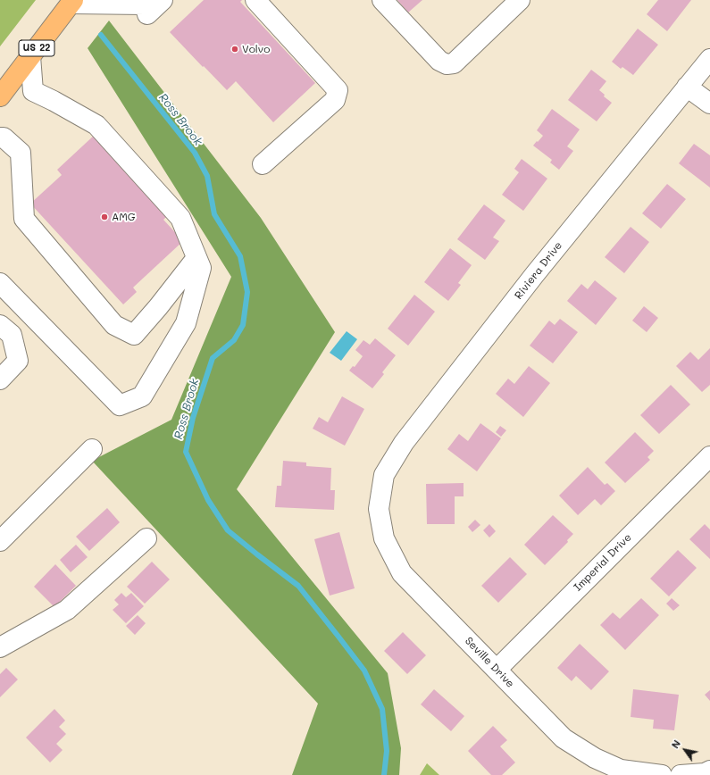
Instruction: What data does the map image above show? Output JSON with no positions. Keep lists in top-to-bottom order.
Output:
{
  "streets": {
    "highway": ["US 22"],
    "street": ["Riviera Drive", "Imperial Drive", "Seville Drive"]
  },
  "crossings": [
    ["Riviera Drive", "Seville Drive"],
    ["Imperial Drive", "Seville Drive"]
  ],
  "water": ["Ross Brook"],
  "places": ["Volvo", "AMG"],
  "north": "top left"
}
